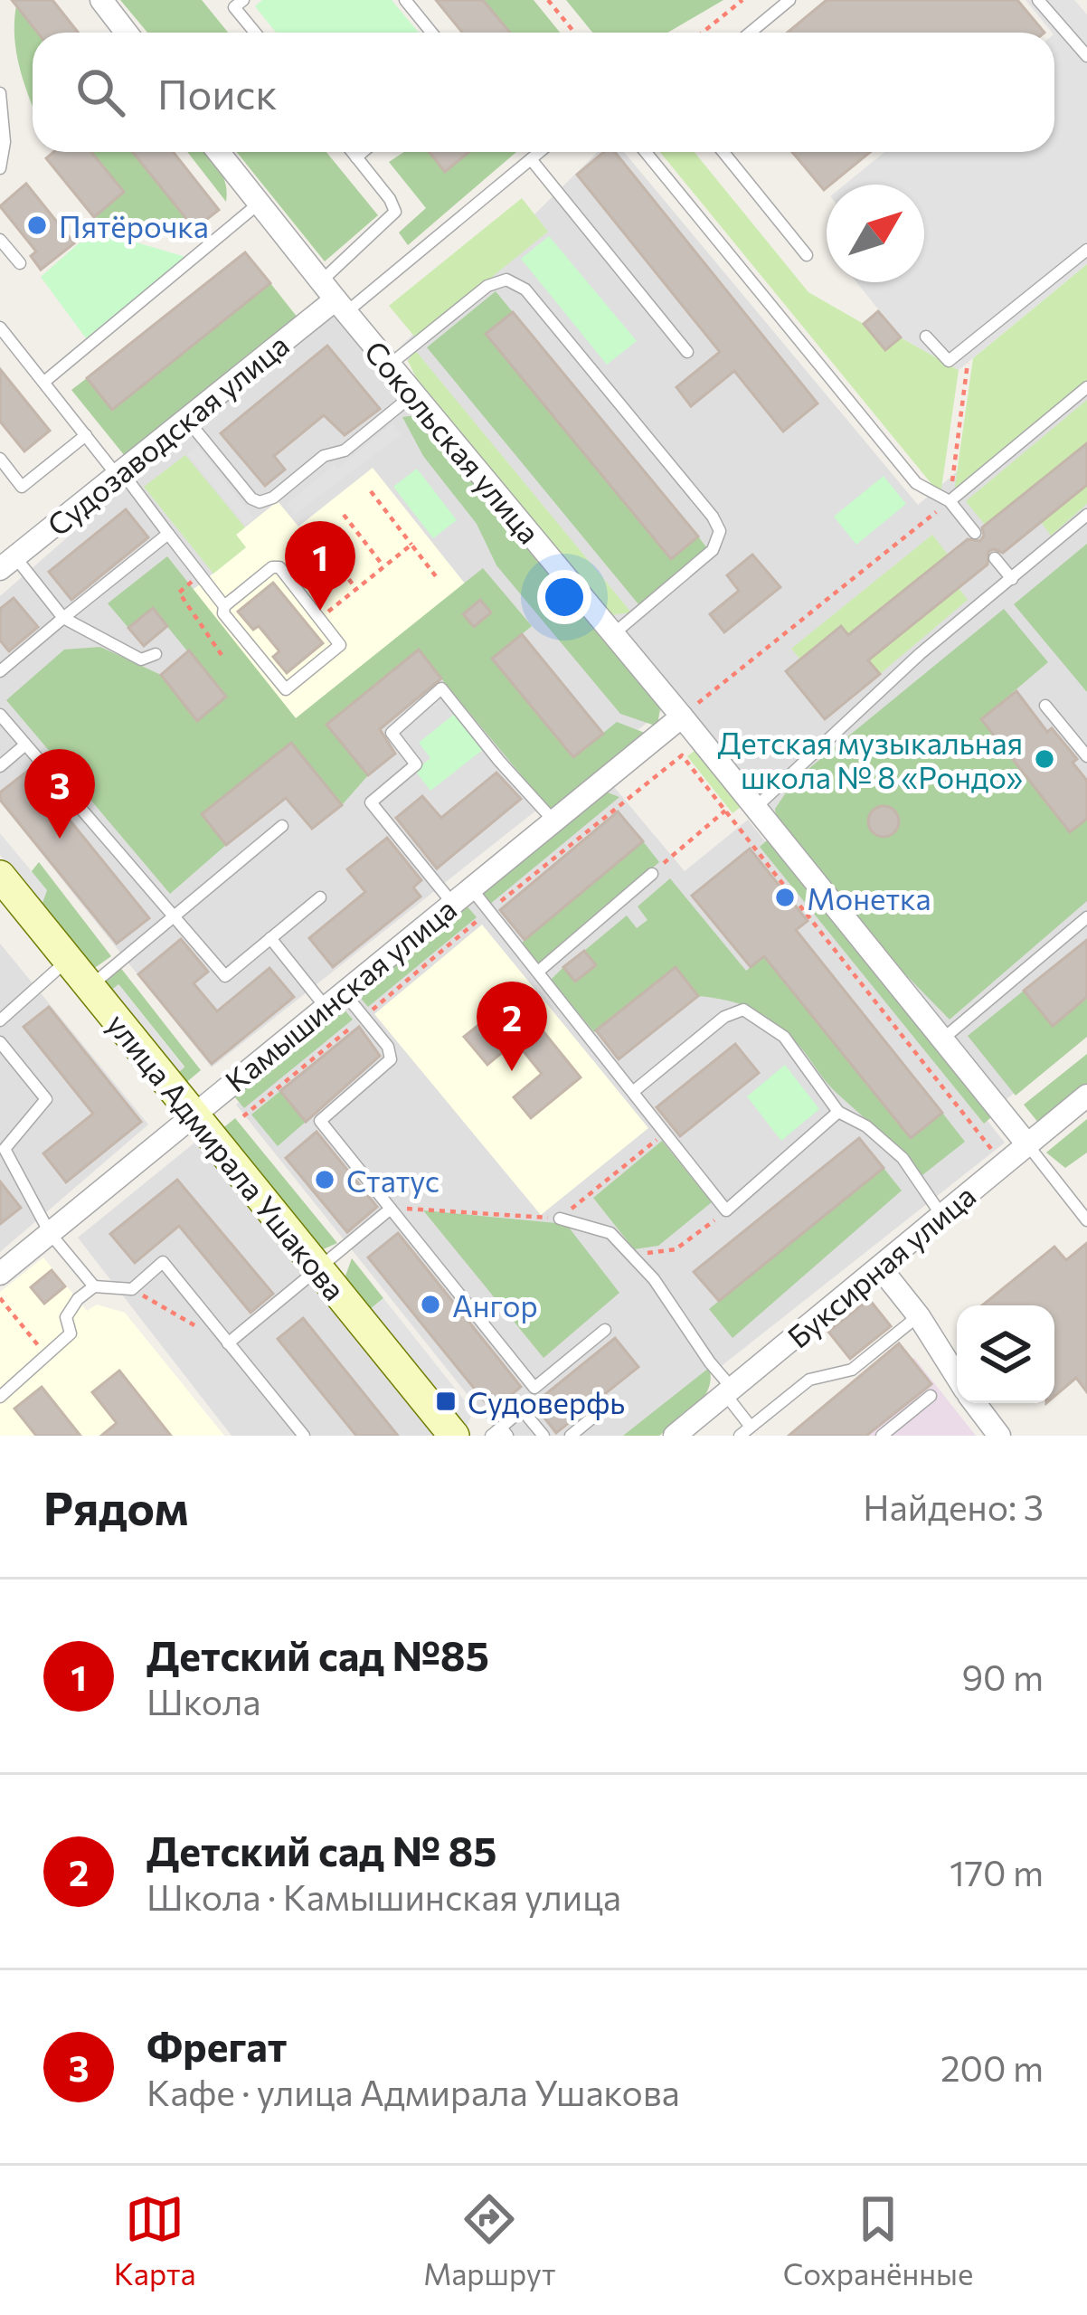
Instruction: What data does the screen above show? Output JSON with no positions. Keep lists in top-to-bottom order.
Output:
{
  "streets": {
    "street": [
      "Судозаводская улица",
      "Сокольская улица",
      "Камышинская улица",
      "улица Адмирала Ушакова",
      "Буксирная улица"
    ]
  },
  "crossings": [
    ["Судозаводская улица", "Сокольская улица"],
    ["Сокольская улица", "Камышинская улица"],
    ["Сокольская улица", "Буксирная улица"],
    ["Камышинская улица", "улица Адмирала Ушакова"]
  ],
  "places": {
    "other": [
      "Пятёрочка",
      "Детская музыкальная школа № 8 «Рондо»",
      "Монетка",
      "Статус",
      "Ангор"
    ],
    "transit": ["Судоверфь"]
  },
  "north": "top right",
  "page": {
    "search": "Поиск",
    "pins": ["1", "3", "2"],
    "heading": ["Рядом", "Найдено: 3"],
    "list": [
      {
        "mark": "1",
        "name": "Детский сад №85",
        "note": "Школа",
        "value": "90 m"
      },
      {
        "mark": "2",
        "name": "Детский сад № 85",
        "note": "Школа · Камышинская улица",
        "value": "170 m"
      },
      {
        "mark": "3",
        "name": "Фрегат",
        "note": "Кафе · улица Адмирала Ушакова",
        "value": "200 m"
      }
    ],
    "nav": ["Карта", "Маршрут", "Сохранённые"]
  }
}
